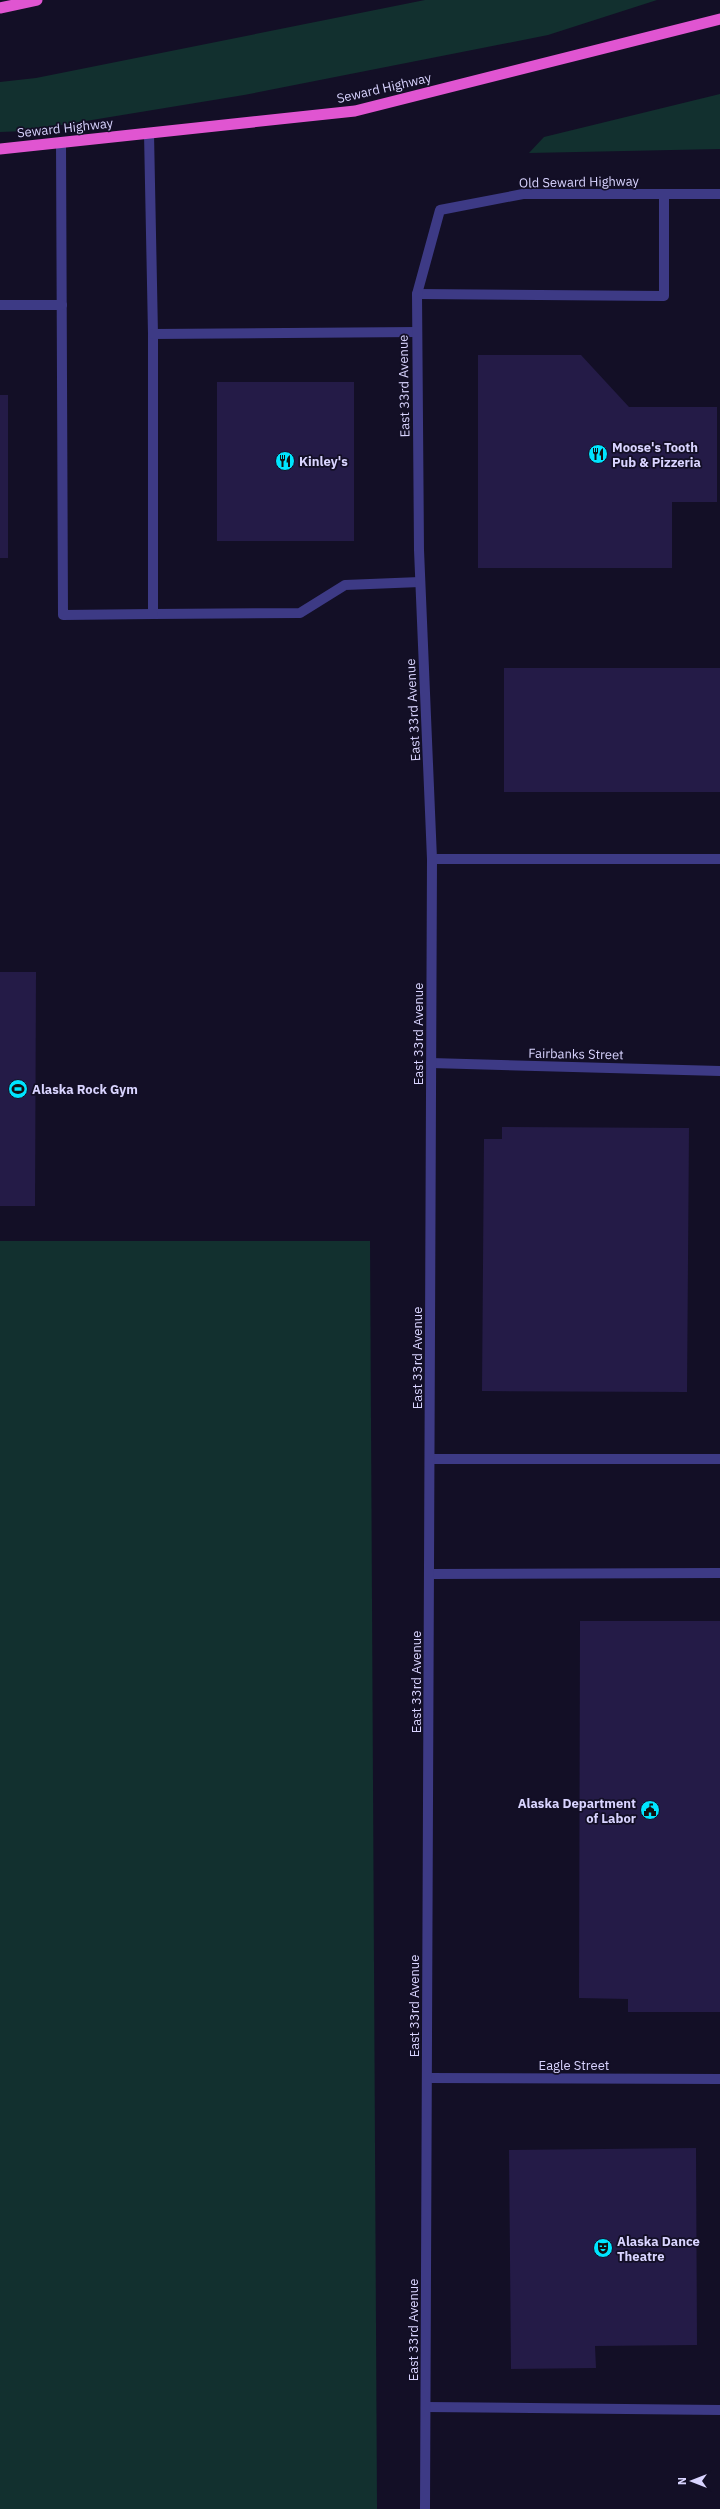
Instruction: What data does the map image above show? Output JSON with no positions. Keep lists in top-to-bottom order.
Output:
{
  "streets": {
    "highway": ["Seward Highway"],
    "street": [
      "Old Seward Highway",
      "East 33rd Avenue",
      "Fairbanks Street",
      "Eagle Street"
    ]
  },
  "crossings": [
    ["Old Seward Highway", "East 33rd Avenue"],
    ["East 33rd Avenue", "Fairbanks Street"],
    ["East 33rd Avenue", "Eagle Street"]
  ],
  "places": {
    "restaurant": ["Moose's Tooth Pub & Pizzeria", "Kinley's"],
    "sports": ["Alaska Rock Gym"],
    "public building": ["Alaska Department of Labor"],
    "theatre": ["Alaska Dance Theatre"]
  },
  "north": "left"
}
